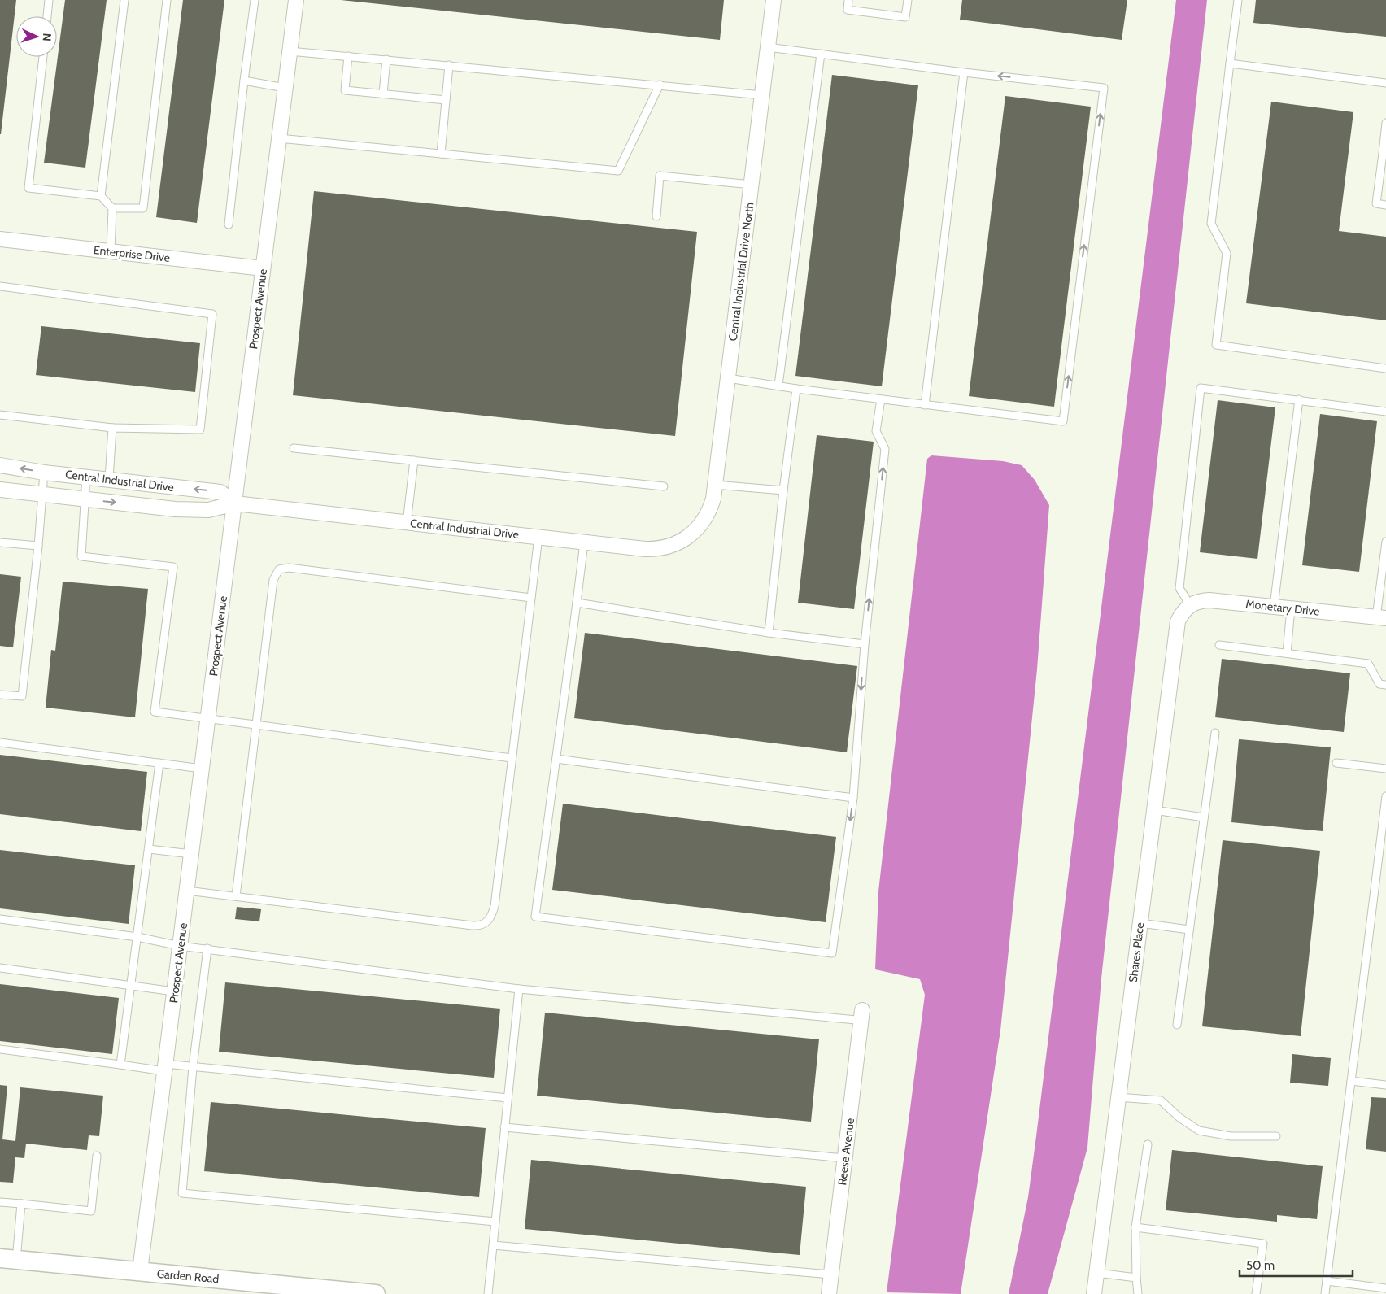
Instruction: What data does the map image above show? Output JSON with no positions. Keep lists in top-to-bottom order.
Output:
{
  "streets": {
    "street": [
      "Enterprise Drive",
      "Central Industrial Drive North",
      "Prospect Avenue",
      "Central Industrial Drive",
      "Monetary Drive",
      "Shares Place",
      "Reese Avenue",
      "Garden Road"
    ]
  },
  "crossings": [
    ["Enterprise Drive", "Prospect Avenue"],
    ["Central Industrial Drive North", "Central Industrial Drive"],
    ["Prospect Avenue", "Central Industrial Drive"],
    ["Prospect Avenue", "Garden Road"],
    ["Monetary Drive", "Shares Place"]
  ],
  "scale_bar": "50 m",
  "north": "right"
}
